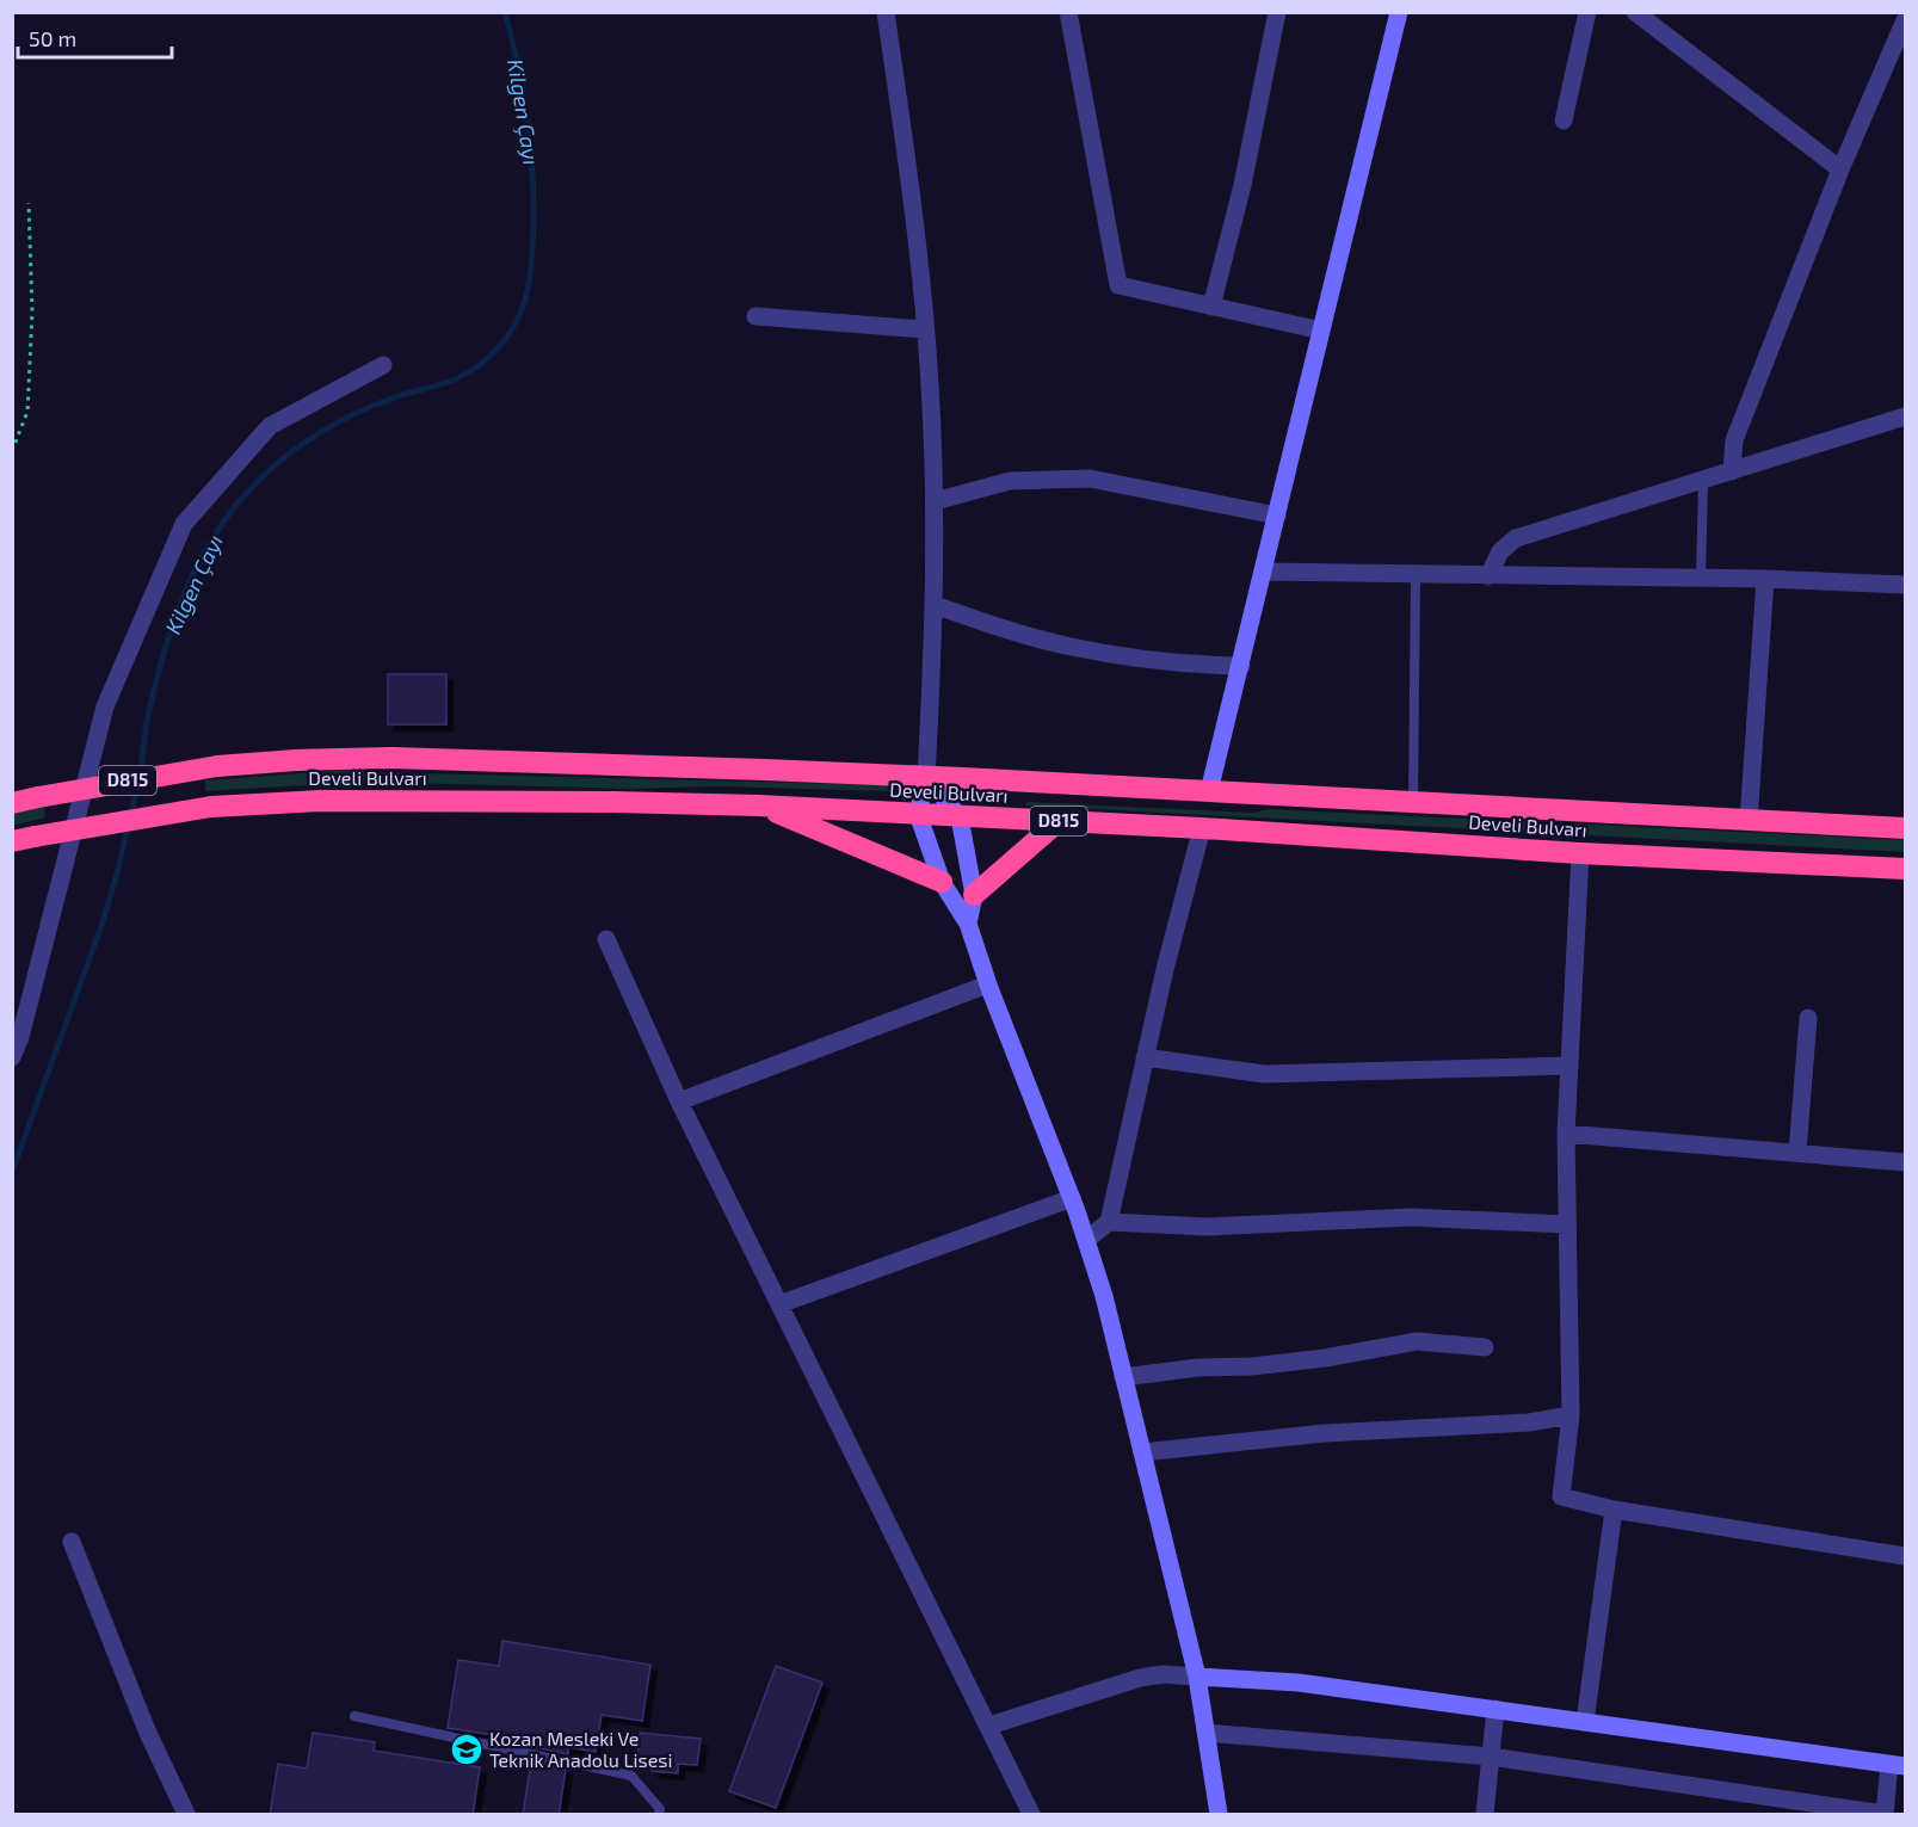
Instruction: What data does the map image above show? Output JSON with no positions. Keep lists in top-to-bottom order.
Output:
{
  "streets": {
    "highway": ["Develi Bulvarı", "D815"]
  },
  "water": ["Kilgen Çayı"],
  "places": {
    "school or university": ["Kozan Mesleki Ve Teknik Anadolu Lisesi"]
  },
  "scale_bar": "50 m"
}
